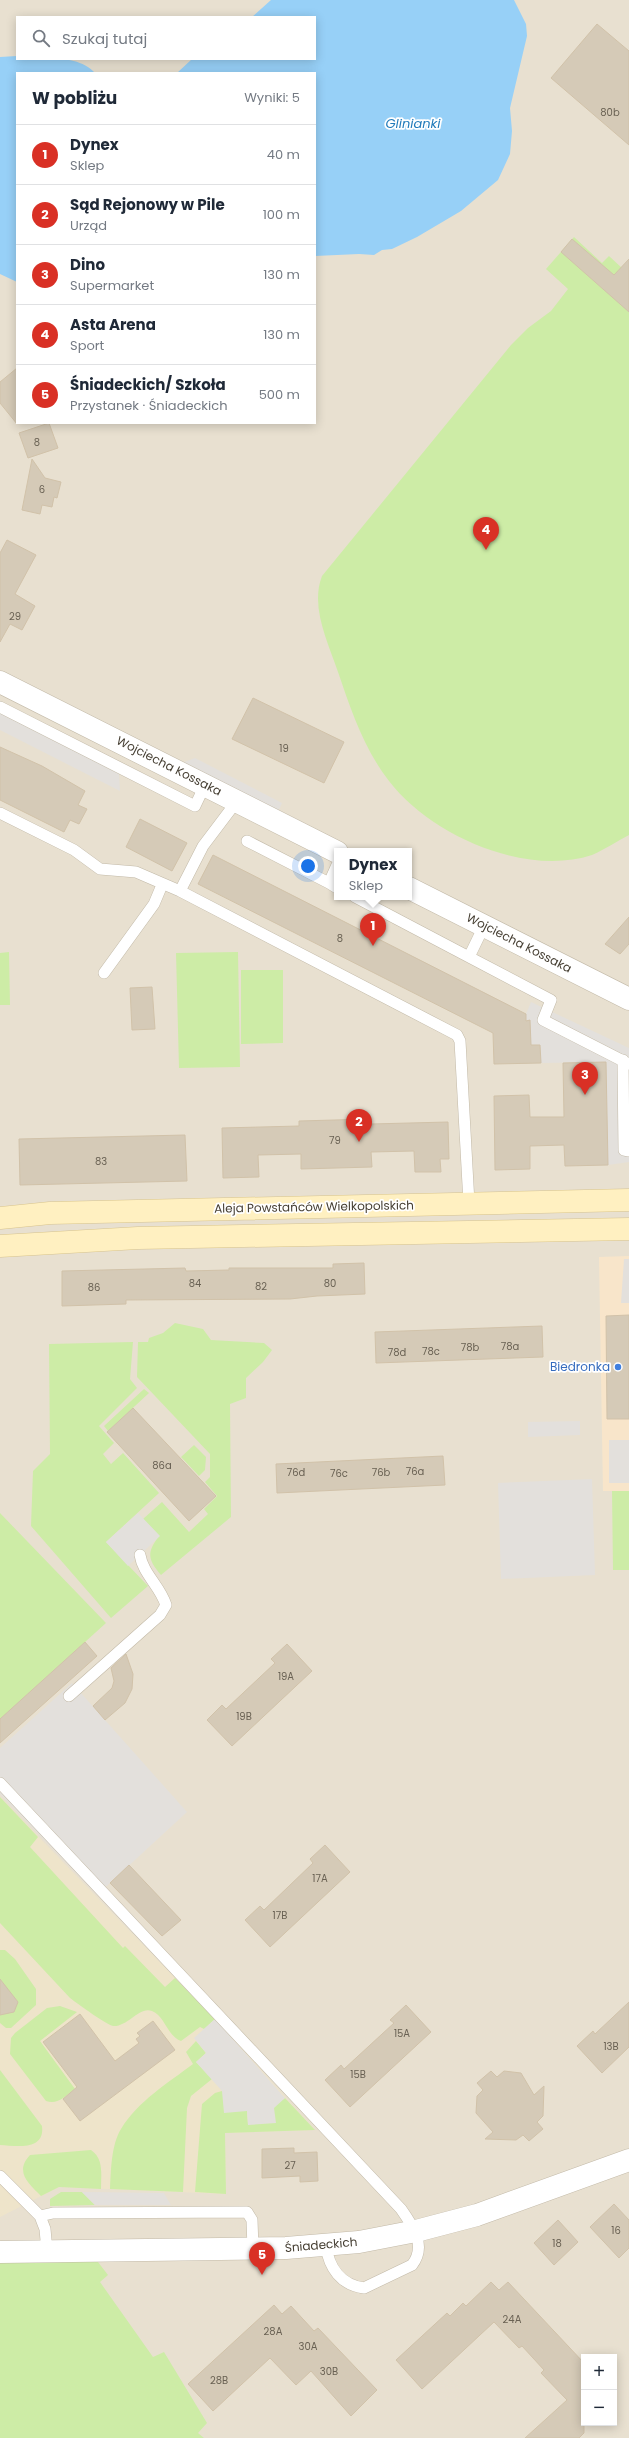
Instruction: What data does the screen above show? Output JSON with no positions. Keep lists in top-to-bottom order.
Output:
{
  "streets": {
    "main road": ["Aleja Powstańców Wielkopolskich"],
    "street": ["Wojciecha Kossaka", "Śniadeckich"]
  },
  "water": ["Glinianki"],
  "places": ["Biedronka"],
  "house_numbers": [
    "80b",
    "8",
    "6",
    "29",
    "19",
    "8",
    "79",
    "83",
    "84",
    "80",
    "82",
    "86",
    "78a",
    "78b",
    "78c",
    "78d",
    "86a",
    "76a",
    "76d",
    "76b",
    "76c",
    "19A",
    "19B",
    "17A",
    "17B",
    "15A",
    "13B",
    "15B",
    "27",
    "16",
    "18",
    "24A",
    "28A",
    "30A",
    "30B",
    "28B"
  ],
  "page": {
    "search": "Szukaj tutaj",
    "heading": ["W pobliżu", "Wyniki: 5"],
    "list": [
      {
        "mark": "1",
        "name": "Dynex",
        "note": "Sklep",
        "value": "40 m"
      },
      {
        "mark": "2",
        "name": "Sąd Rejonowy w Pile",
        "note": "Urząd",
        "value": "100 m"
      },
      {
        "mark": "3",
        "name": "Dino",
        "note": "Supermarket",
        "value": "130 m"
      },
      {
        "mark": "4",
        "name": "Asta Arena",
        "note": "Sport",
        "value": "130 m"
      },
      {
        "mark": "5",
        "name": "Śniadeckich/ Szkoła",
        "note": "Przystanek · Śniadeckich",
        "value": "500 m"
      }
    ],
    "pins": [
      "4",
      "1",
      "3",
      "2",
      "5"
    ],
    "popup": ["Dynex", "Sklep"],
    "map_buttons": ["+", "−"]
  }
}
